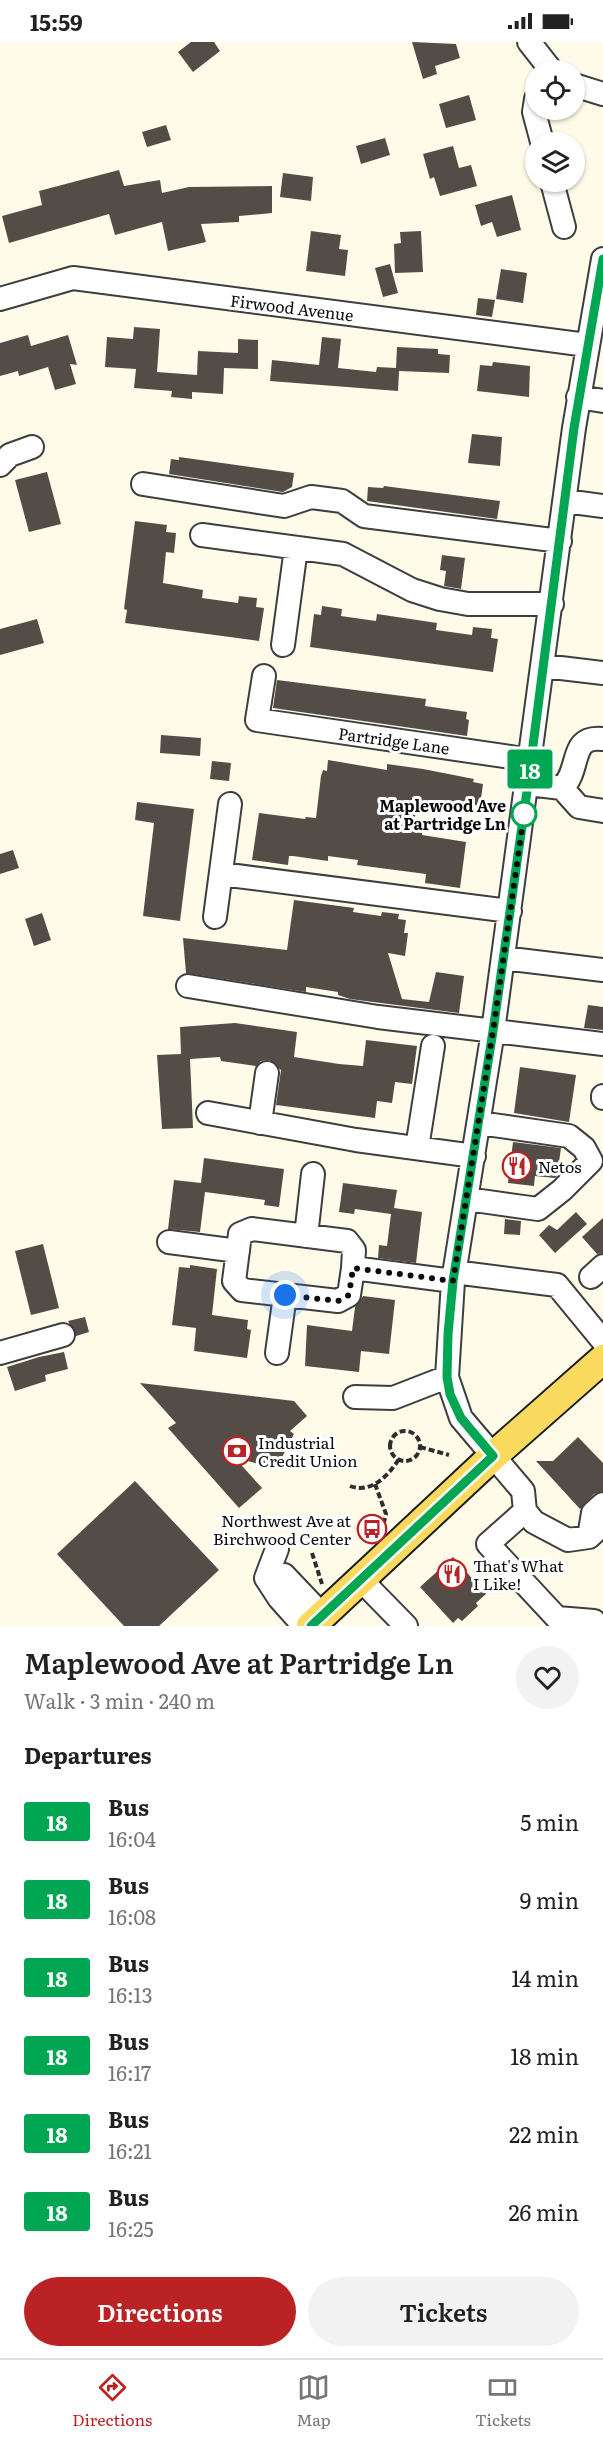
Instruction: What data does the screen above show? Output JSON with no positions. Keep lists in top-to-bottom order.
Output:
{
  "streets": {
    "street": ["Firwood Avenue", "Partridge Lane"]
  },
  "places": {
    "other": ["Maplewood Ave at Partridge Ln"],
    "restaurant": ["Netos", "That's What I Like!"],
    "bank": ["Industrial Credit Union"],
    "bus stop": ["Northwest Ave at Birchwood Center"]
  },
  "lines": ["bus line 18"],
  "page": {
    "status": "15:59",
    "on_map": "18",
    "heading": [
      ["Maplewood Ave at Partridge Ln", "Walk · 3 min · 240 m"],
      "Departures"
    ],
    "list": [
      {
        "mark": "18",
        "name": "Bus",
        "note": "16:04",
        "value": "5 min"
      },
      {
        "mark": "18",
        "name": "Bus",
        "note": "16:08",
        "value": "9 min"
      },
      {
        "mark": "18",
        "name": "Bus",
        "note": "16:13",
        "value": "14 min"
      },
      {
        "mark": "18",
        "name": "Bus",
        "note": "16:17",
        "value": "18 min"
      },
      {
        "mark": "18",
        "name": "Bus",
        "note": "16:21",
        "value": "22 min"
      },
      {
        "mark": "18",
        "name": "Bus",
        "note": "16:25",
        "value": "26 min"
      }
    ],
    "buttons": ["Directions", "Tickets"],
    "tabs": ["Directions", "Map", "Tickets"]
  }
}
